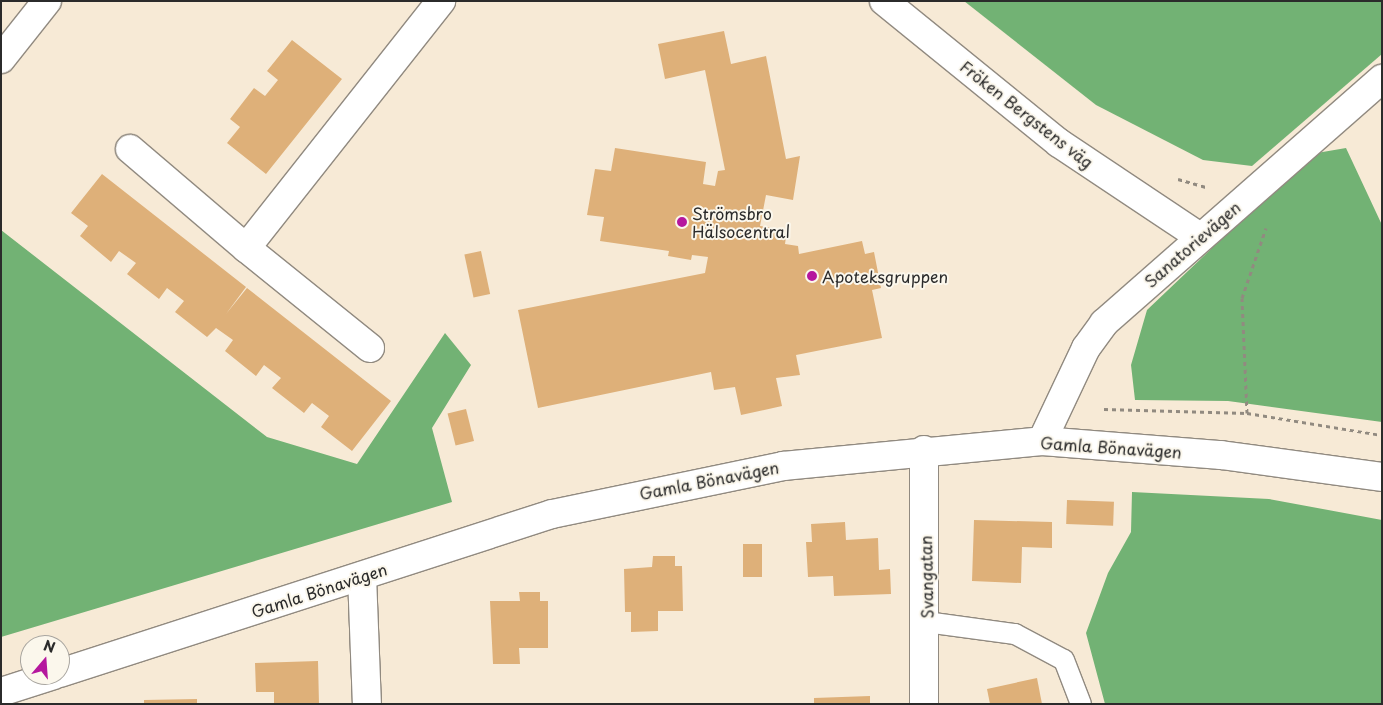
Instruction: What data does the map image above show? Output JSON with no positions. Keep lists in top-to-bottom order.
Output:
{
  "streets": {
    "street": [
      "Fröken Bergstens väg",
      "Sanatorievägen",
      "Gamla Bönavägen",
      "Svangatan"
    ]
  },
  "crossings": [
    ["Fröken Bergstens väg", "Sanatorievägen"],
    ["Sanatorievägen", "Gamla Bönavägen"],
    ["Gamla Bönavägen", "Svangatan"]
  ],
  "places": ["Strömsbro Hälsocentral", "Apoteksgruppen"],
  "north": "top"
}
